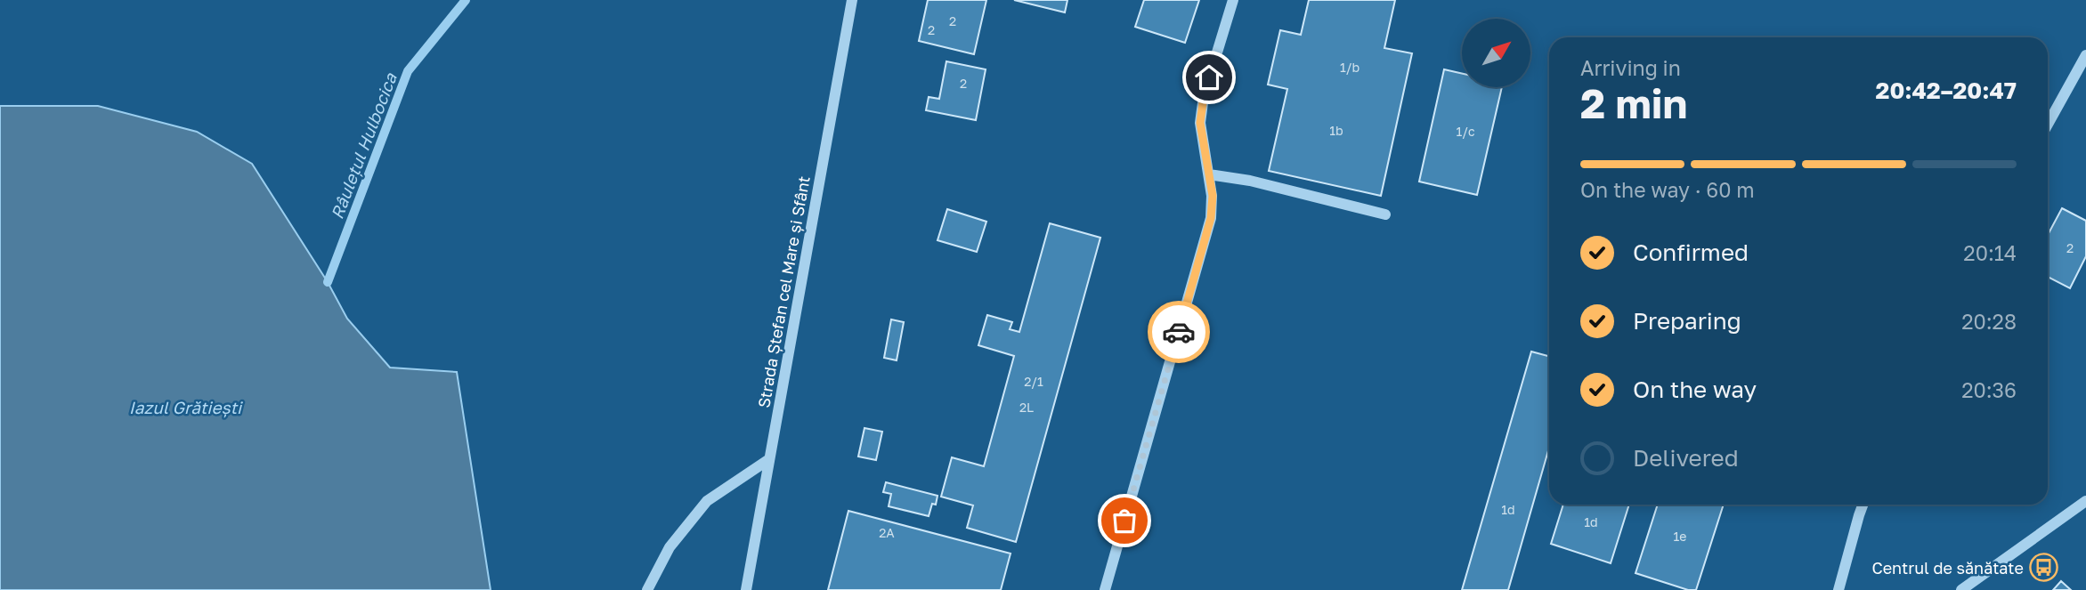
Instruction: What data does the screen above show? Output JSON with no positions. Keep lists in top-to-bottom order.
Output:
{
  "streets": {
    "street": ["Strada Ștefan cel Mare și Sfânt"]
  },
  "water": ["Râulețul Hulbocica", "Iazul Grătiești"],
  "places": {
    "bus stop": ["Centrul de sănătate"]
  },
  "house_numbers": [
    "2",
    "2",
    "1/b",
    "2",
    "1b",
    "1/c",
    "2",
    "2/1",
    "2L",
    "1d",
    "1d",
    "2A",
    "1e"
  ],
  "north": "top right",
  "page": {
    "heading": ["2 min", "Arriving in", "20:42–20:47"],
    "bar": "On the way · 60 m",
    "list": [
      ["Confirmed", "20:14"],
      ["Preparing", "20:28"],
      ["On the way", "20:36"],
      "Delivered"
    ]
  }
}
